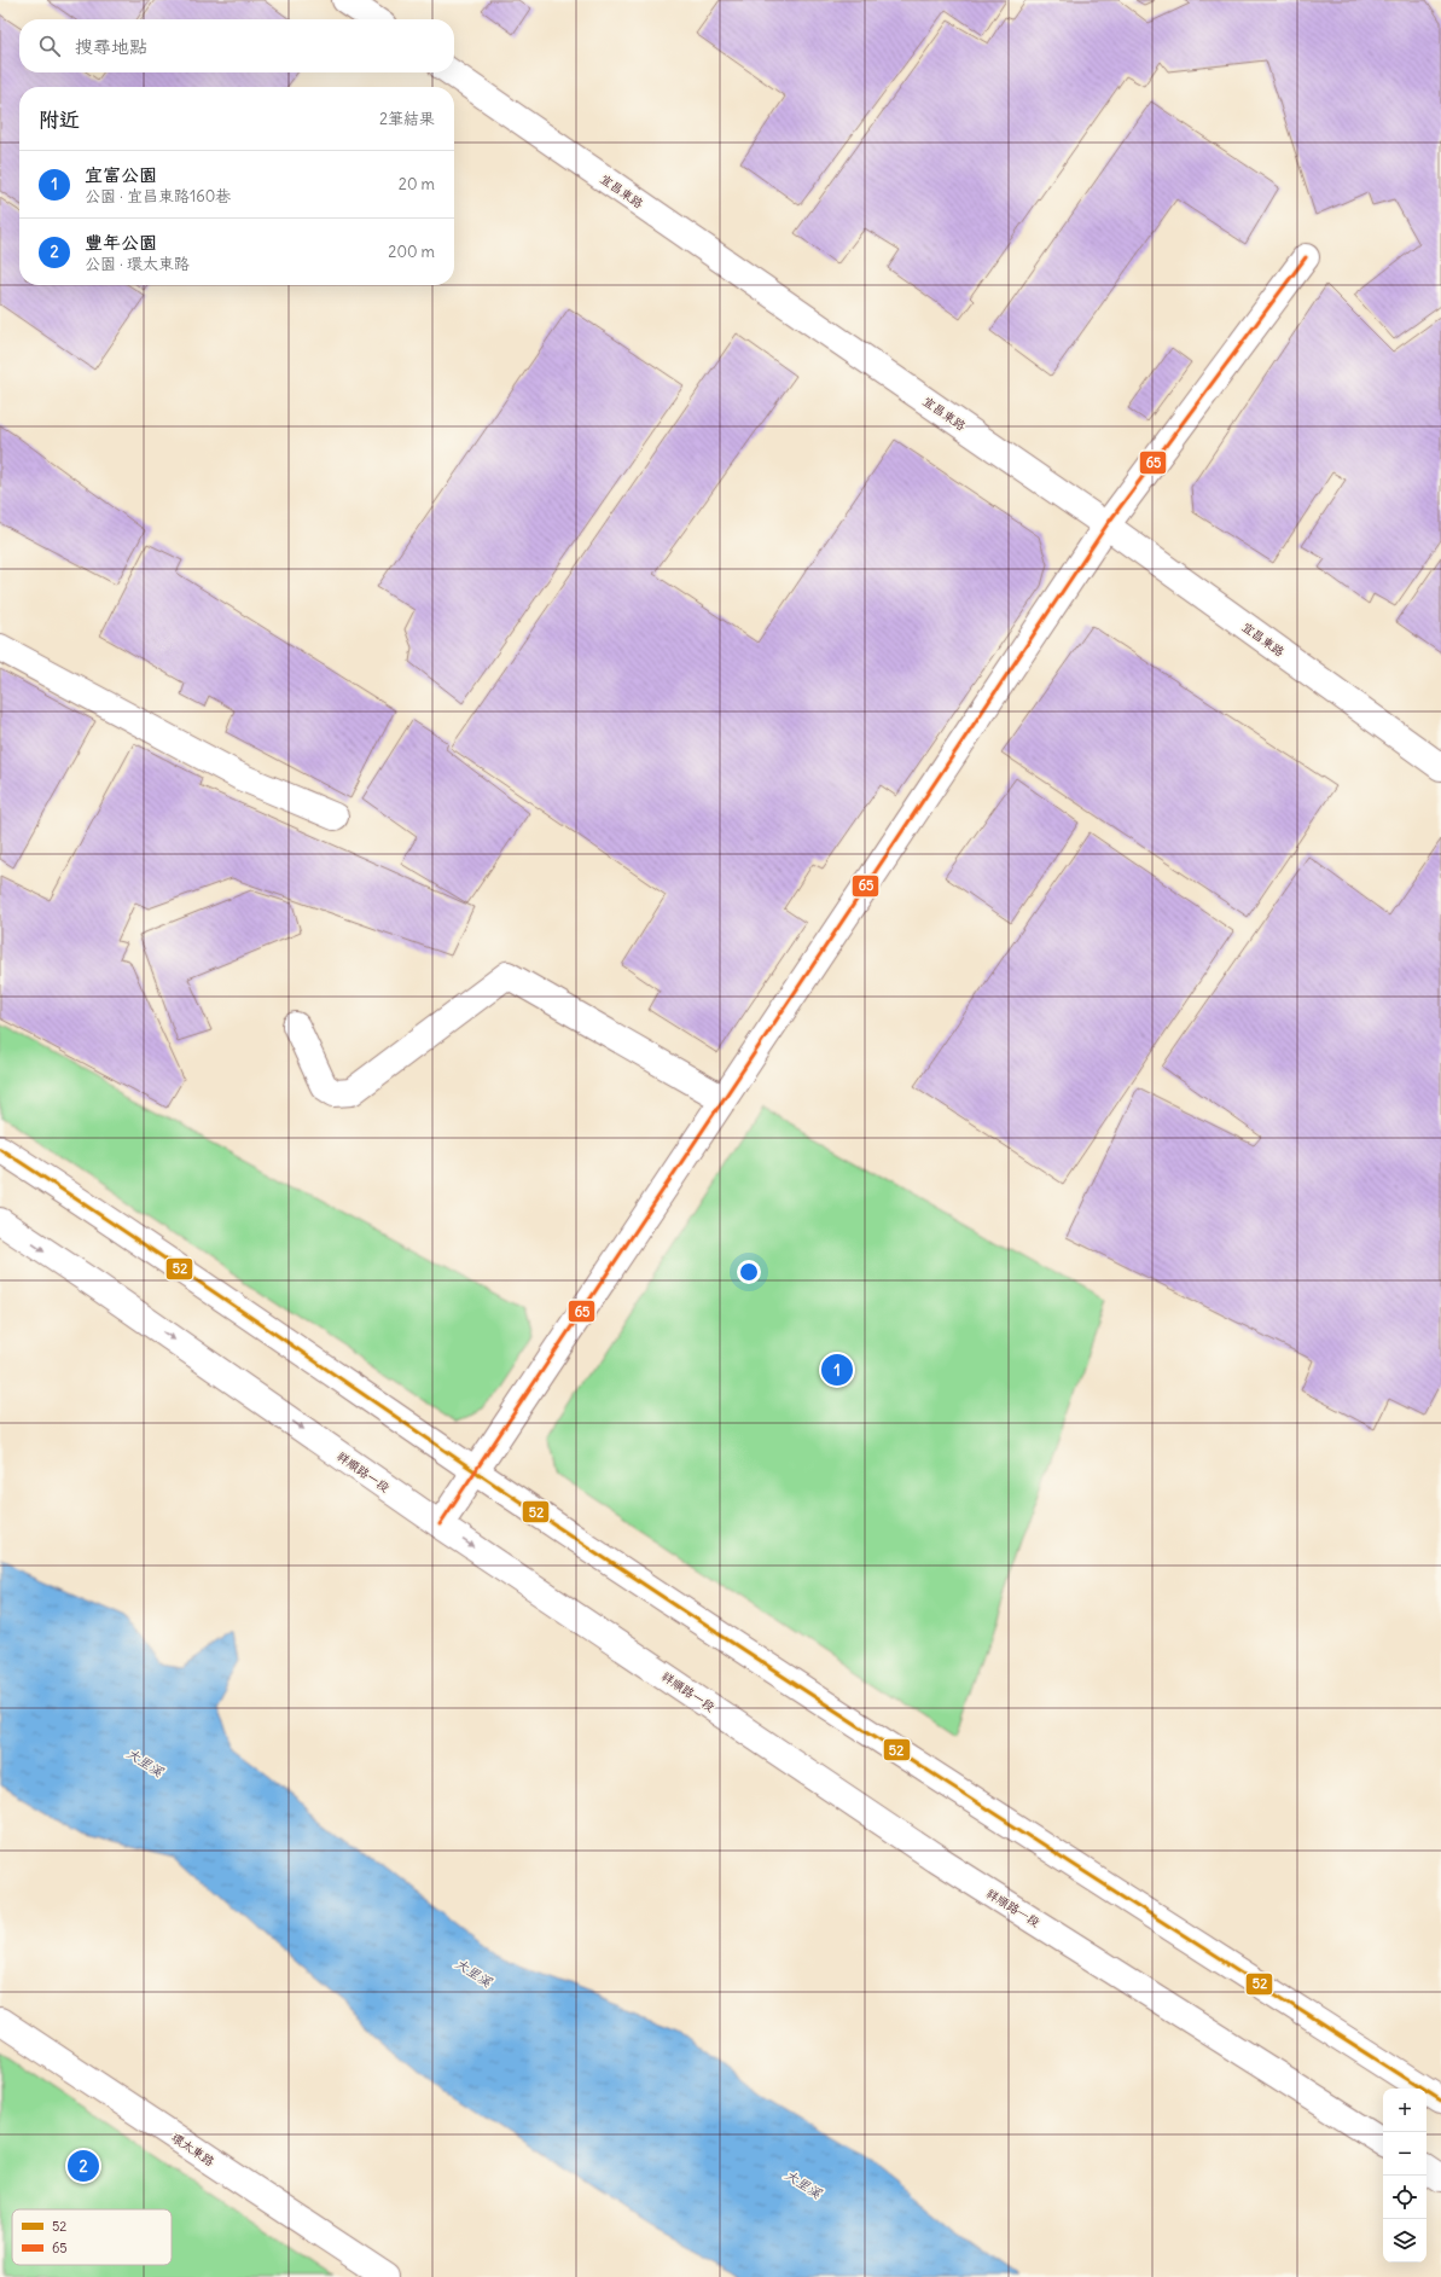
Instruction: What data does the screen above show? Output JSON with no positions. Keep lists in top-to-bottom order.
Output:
{
  "streets": {
    "street": ["宜昌東路", "祥順路一段", "環太東路"]
  },
  "water": ["大里溪"],
  "lines": ["transit line 65", "transit line 52"],
  "legend": ["52", "65"],
  "page": {
    "search": "搜尋地點",
    "heading": ["附近", "2筆結果"],
    "list": [
      {
        "mark": "1",
        "name": "宜富公園",
        "note": "公園 · 宜昌東路160巷",
        "value": "20 m"
      },
      {
        "mark": "2",
        "name": "豐年公園",
        "note": "公園 · 環太東路",
        "value": "200 m"
      }
    ],
    "pins": ["1", "2"],
    "map_buttons": ["+", "−"]
  }
}
